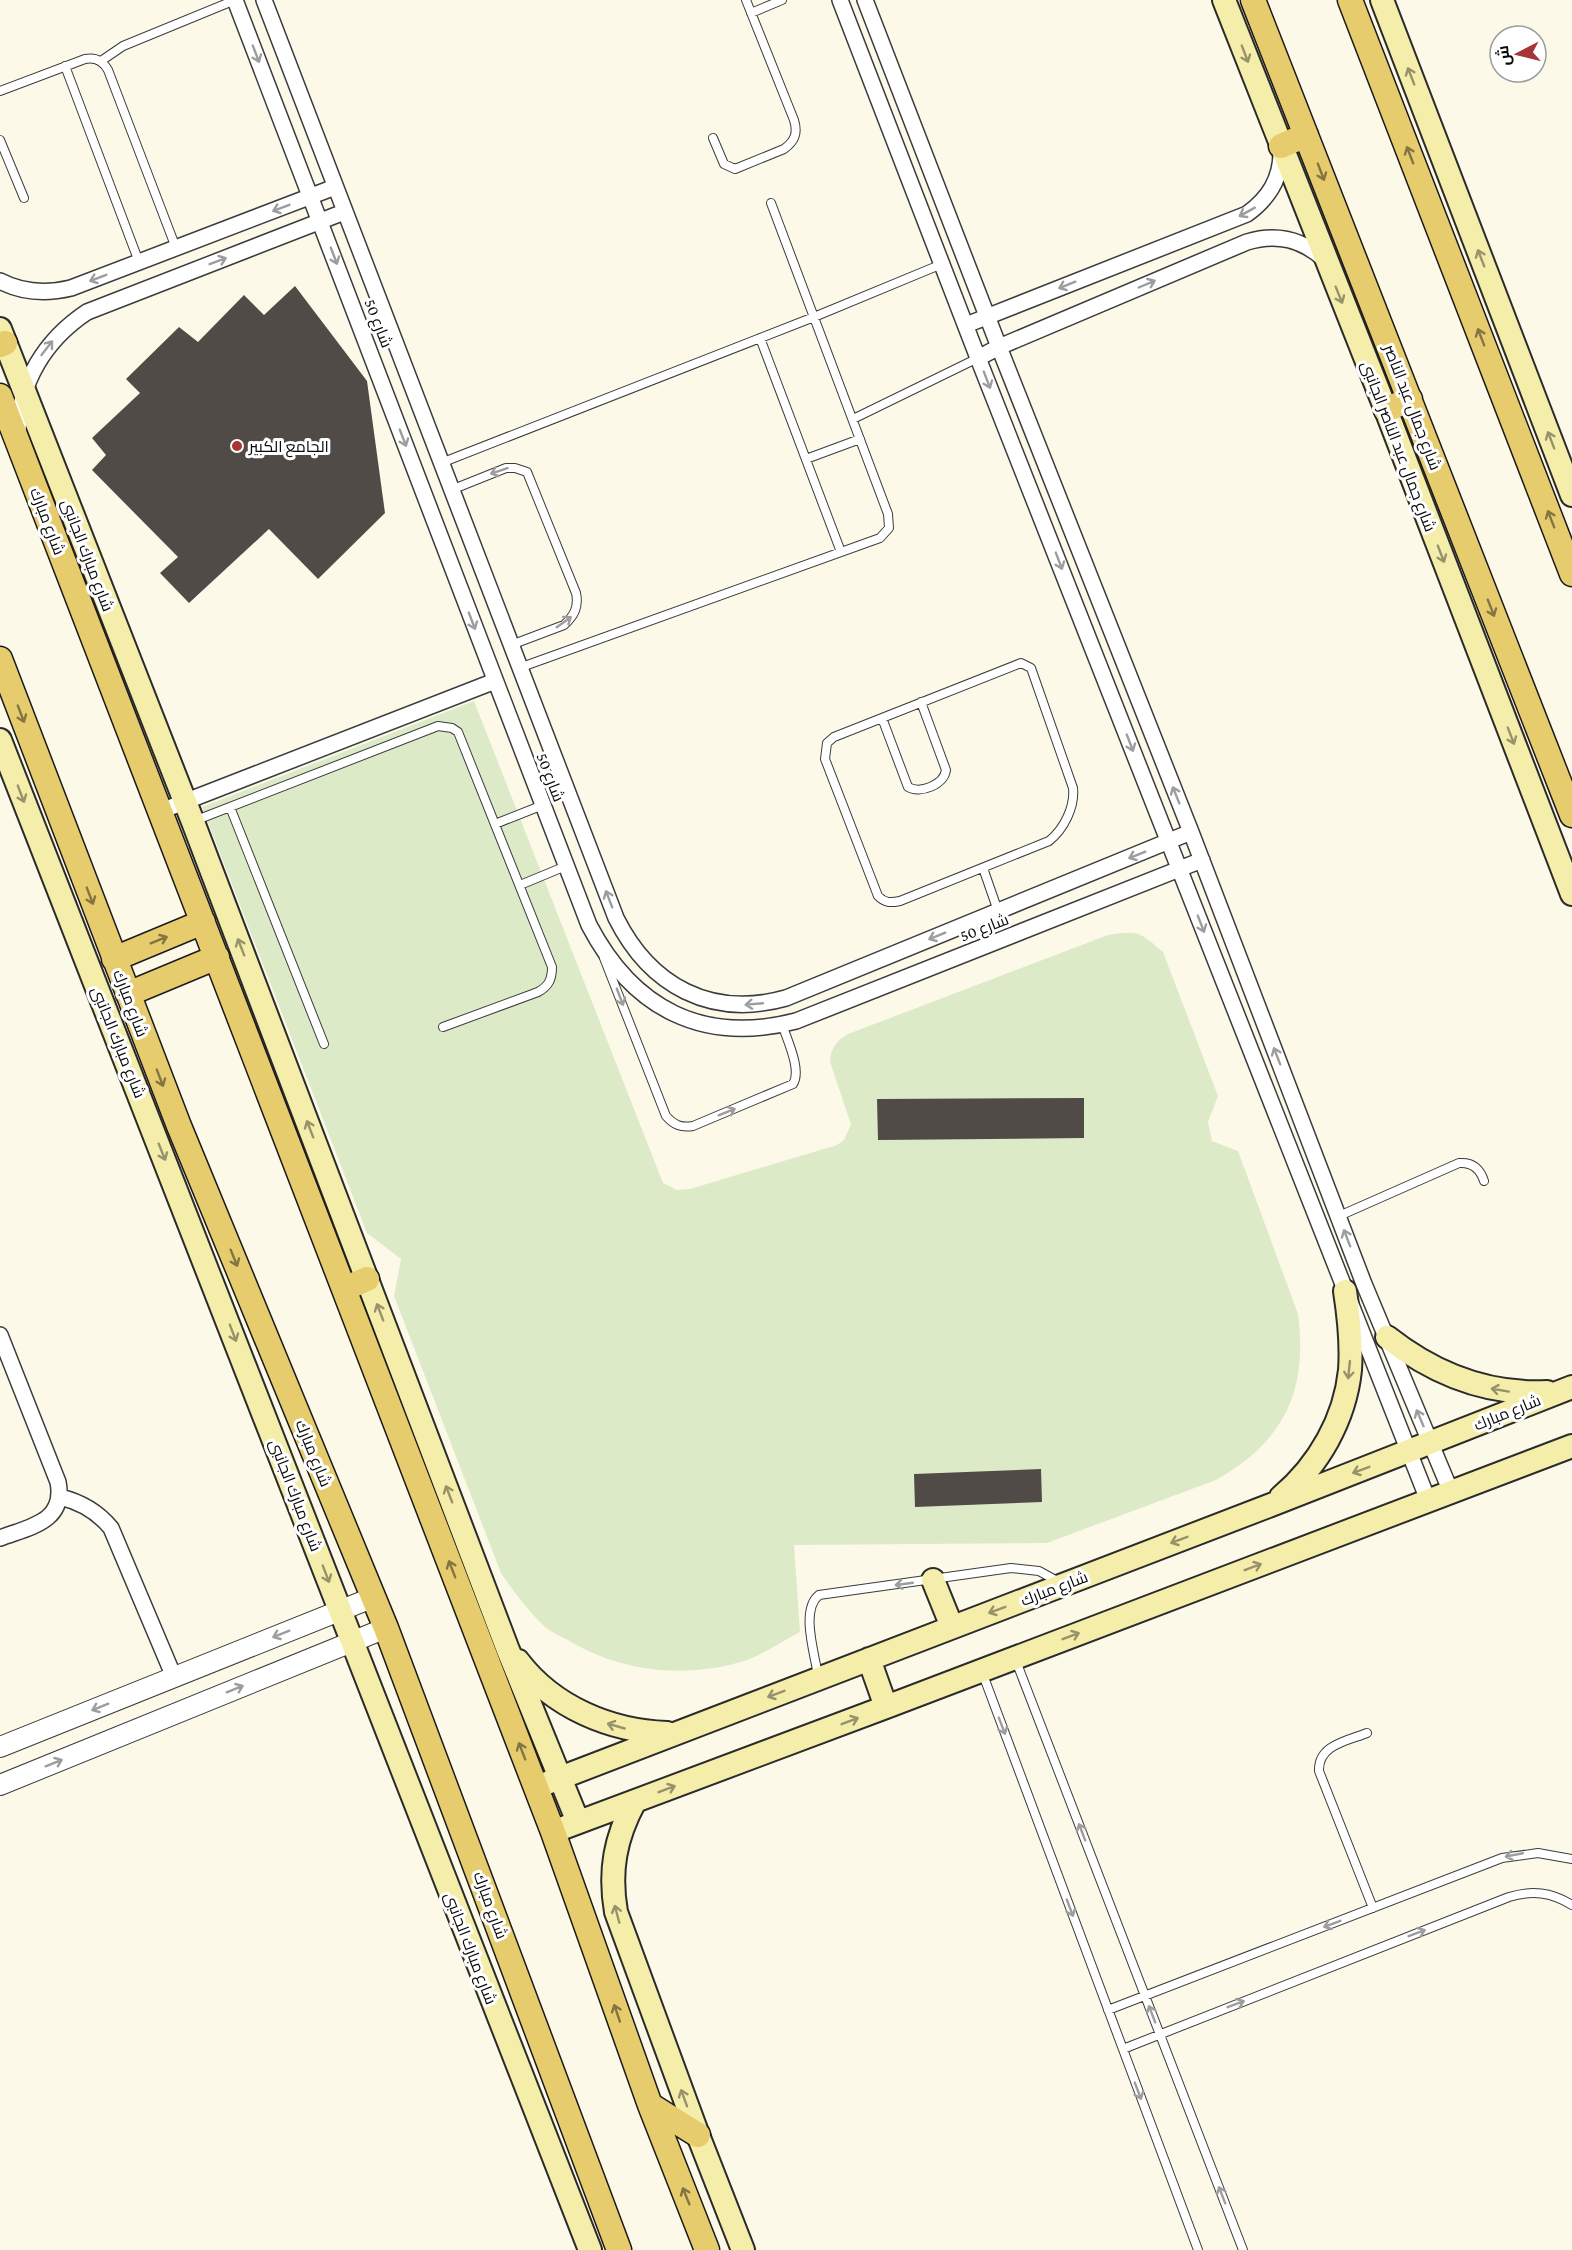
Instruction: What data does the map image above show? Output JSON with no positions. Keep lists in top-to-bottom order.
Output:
{
  "streets": {
    "main road": [
      "شارع جمال عبد الناصر",
      "شارع جمال عبد الناصر الجانبى",
      "شارع مبارك",
      "شارع مبارك الجانبى"
    ],
    "street": ["شارع 50"]
  },
  "crossings": [
    ["شارع مبارك", "شارع مبارك الجانبى"]
  ],
  "places": ["الجامع الكبير"],
  "north": "left"
}
